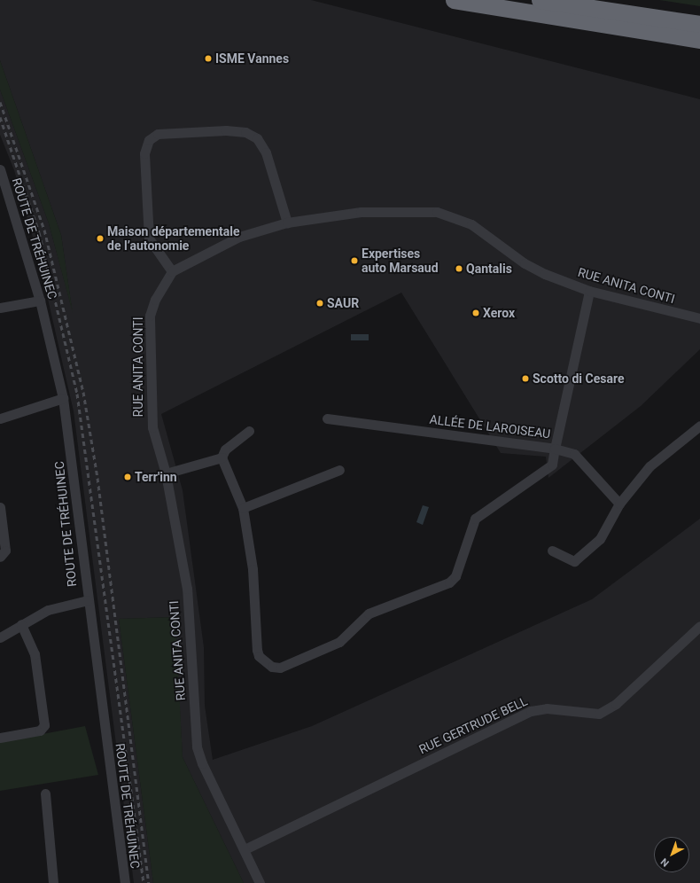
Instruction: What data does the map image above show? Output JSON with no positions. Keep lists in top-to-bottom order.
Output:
{
  "streets": {
    "street": [
      "ROUTE DE TRÉHUINEC",
      "RUE ANITA CONTI",
      "ALLÉE DE LAROISEAU",
      "RUE GERTRUDE BELL"
    ]
  },
  "crossings": [
    ["RUE ANITA CONTI", "ALLÉE DE LAROISEAU"],
    ["RUE ANITA CONTI", "RUE GERTRUDE BELL"]
  ],
  "places": [
    "ISME Vannes",
    "Maison départementale de l’autonomie",
    "Expertises auto Marsaud",
    "Qantalis",
    "SAUR",
    "Xerox",
    "Scotto di Cesare",
    "Terr'inn"
  ],
  "north": "bottom left"
}
